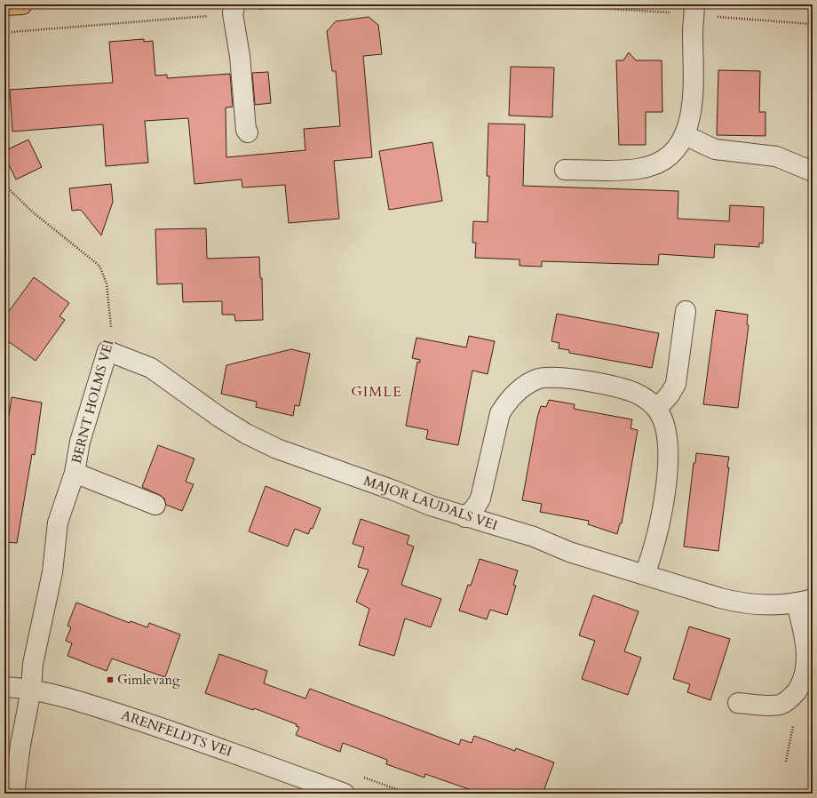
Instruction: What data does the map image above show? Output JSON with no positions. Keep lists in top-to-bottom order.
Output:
{
  "streets": {
    "street": ["BERNT HOLMS VEI", "MAJOR LAUDALS VEI", "ARENFELDTS VEI"]
  },
  "crossings": [
    ["BERNT HOLMS VEI", "MAJOR LAUDALS VEI"],
    ["BERNT HOLMS VEI", "ARENFELDTS VEI"]
  ],
  "districts": ["GIMLE"],
  "places": {
    "transit": ["Gimlevang"]
  }
}
